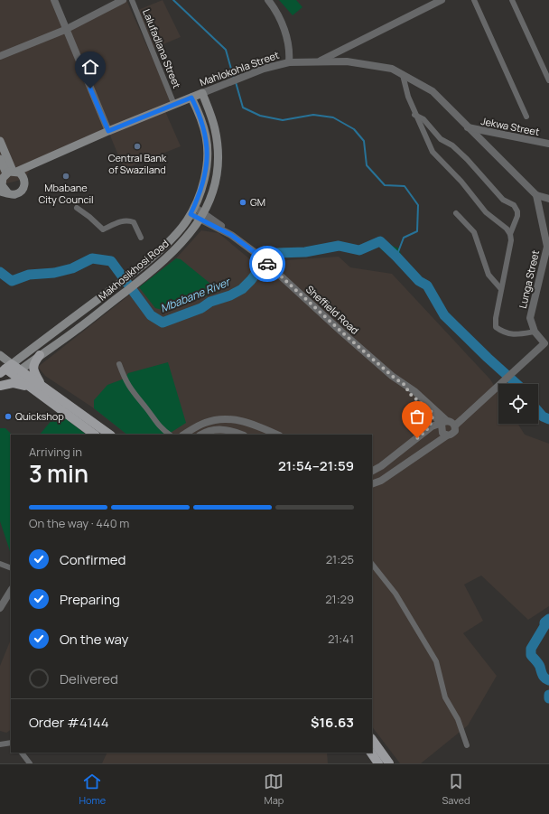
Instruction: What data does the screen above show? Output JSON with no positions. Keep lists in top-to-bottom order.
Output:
{
  "streets": {
    "main road": ["Mahlokohla Street", "Makhosikhosi Road"],
    "street": [
      "Lalufadlana Street",
      "Jekwa Street",
      "Lunga Street",
      "Sheffield Road"
    ]
  },
  "crossings": [
    ["Lalufadlana Street", "Mahlokohla Street"],
    ["Mahlokohla Street", "Jekwa Street"],
    ["Mahlokohla Street", "Makhosikhosi Road"],
    ["Mahlokohla Street", "Lunga Street"],
    ["Makhosikhosi Road", "Sheffield Road"]
  ],
  "water": ["Mbabane River"],
  "places": [
    "Central Bank of Swaziland",
    "Mbabane City Council",
    "GM",
    "Quickshop"
  ],
  "page": {
    "heading": ["3 min", "Arriving in", "21:54–21:59"],
    "panel": ["Order #4144", "$16.63"],
    "bar": "On the way · 440 m",
    "list": [
      ["Confirmed", "21:25"],
      ["Preparing", "21:29"],
      ["On the way", "21:41"],
      "Delivered"
    ],
    "tabs": ["Home", "Map", "Saved"]
  }
}
